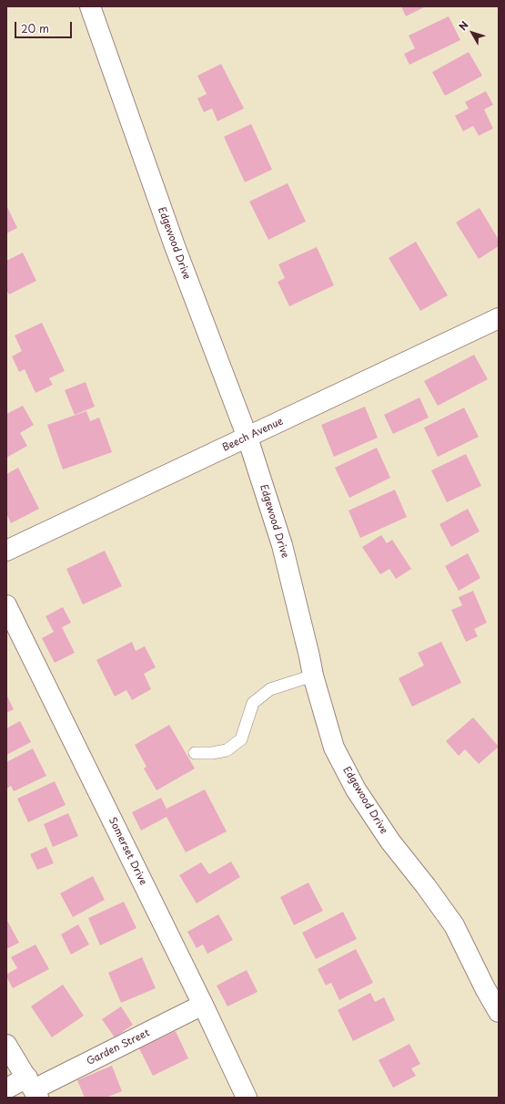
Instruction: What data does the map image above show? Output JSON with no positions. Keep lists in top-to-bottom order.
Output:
{
  "streets": {
    "street": [
      "Edgewood Drive",
      "Beech Avenue",
      "Somerset Drive",
      "Garden Street"
    ]
  },
  "crossings": [
    ["Edgewood Drive", "Beech Avenue"],
    ["Somerset Drive", "Garden Street"]
  ],
  "scale_bar": "20 m",
  "north": "top left"
}
